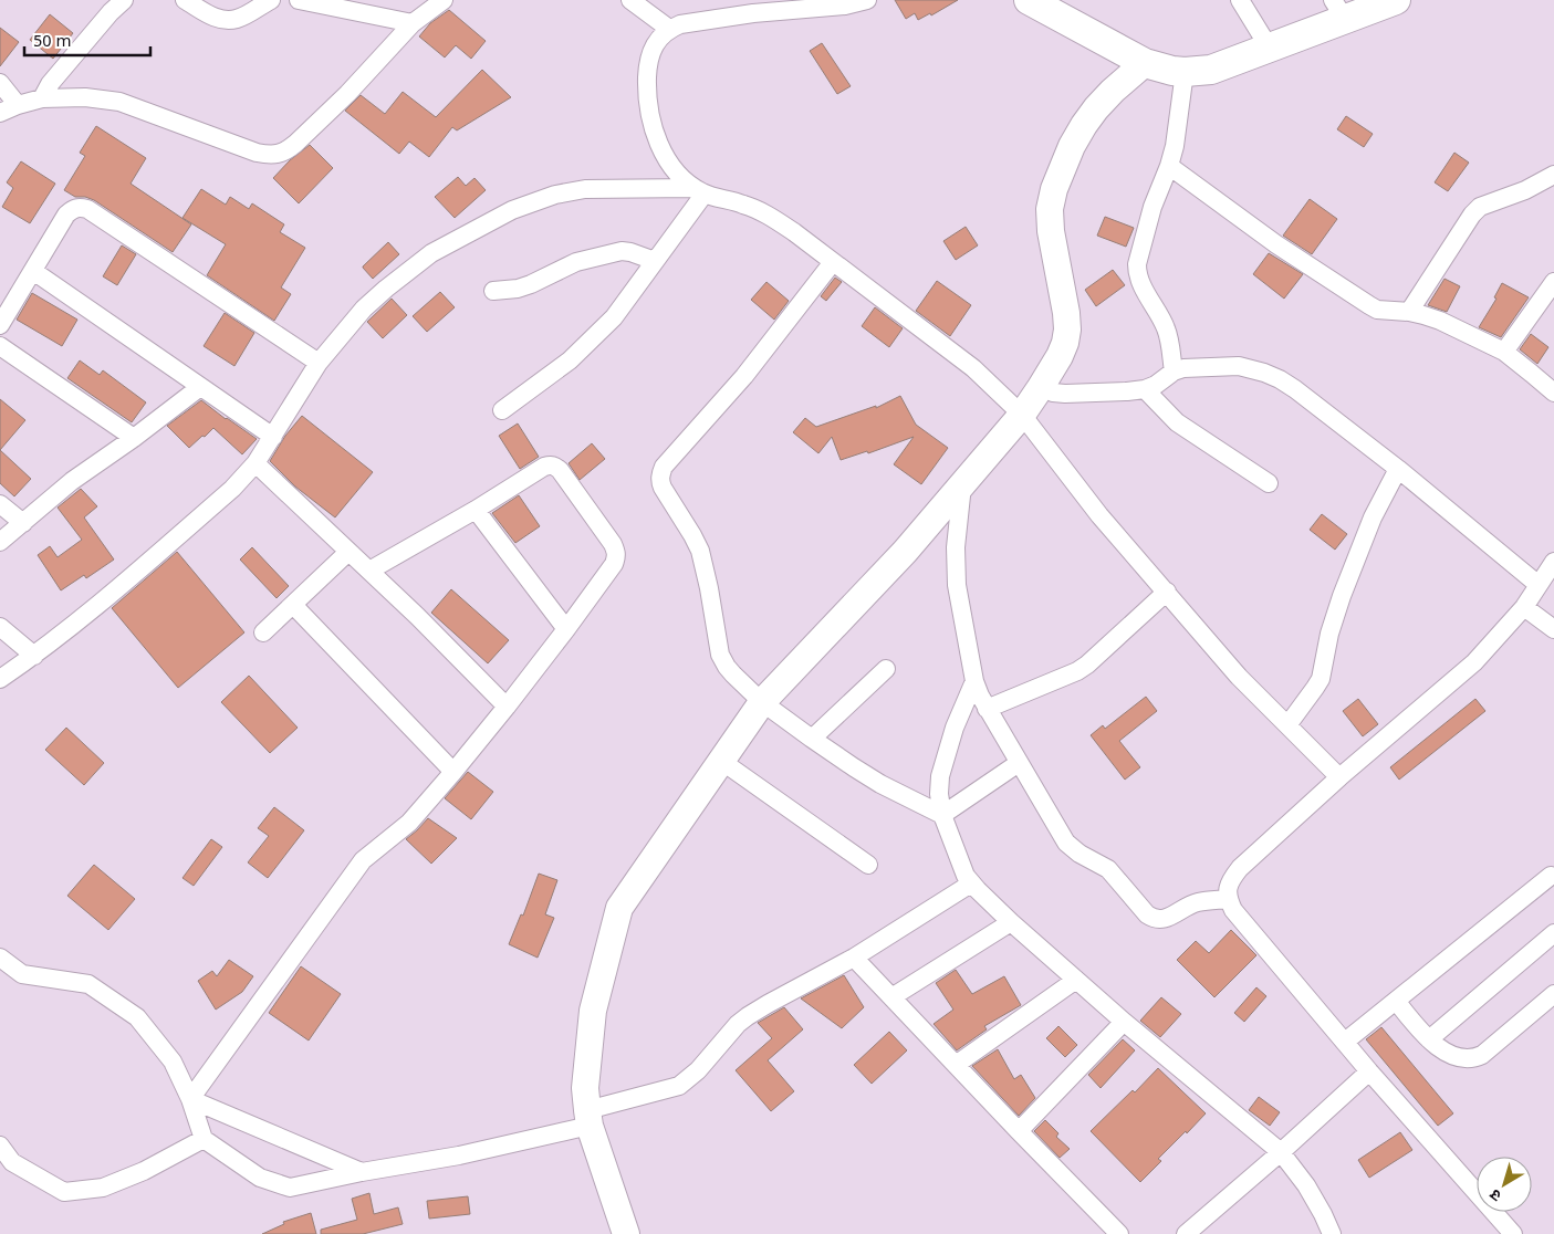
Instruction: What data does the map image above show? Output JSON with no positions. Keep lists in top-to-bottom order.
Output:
{
  "scale_bar": "50 m",
  "north": "bottom left"
}
